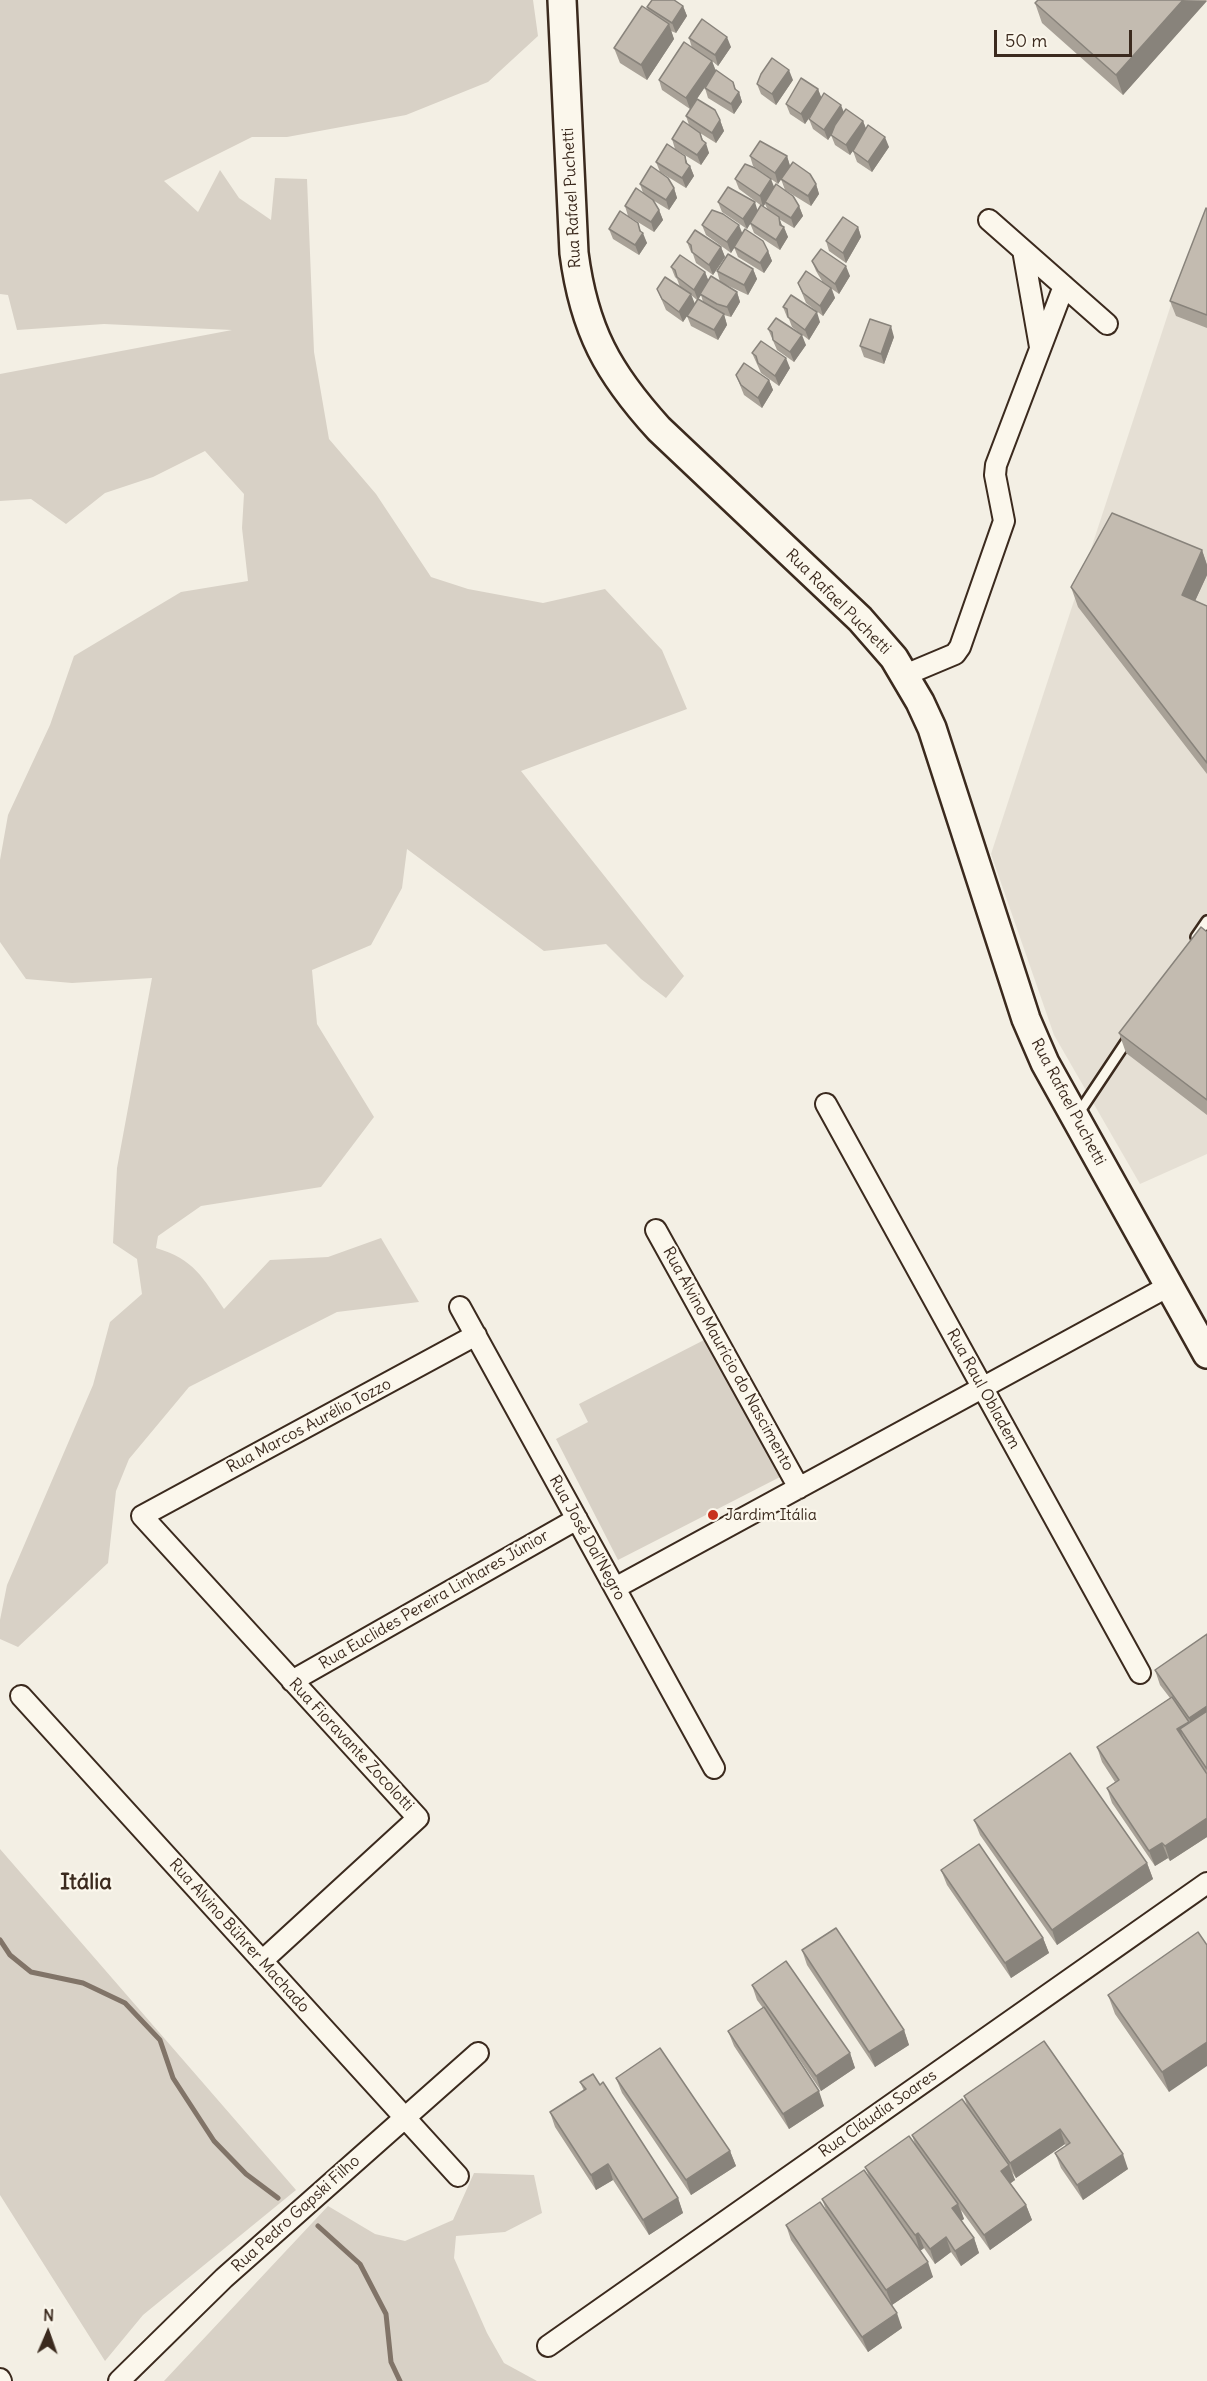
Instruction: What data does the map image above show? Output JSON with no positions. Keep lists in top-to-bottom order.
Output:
{
  "streets": {
    "street": [
      "Rua Rafael Puchetti",
      "Rua Alvino Maurício do Nascimento",
      "Rua Raul Obladem",
      "Rua Marcos Aurélio Tozzo",
      "Rua José Dal'Negro",
      "Rua Euclides Pereira Linhares Júnior",
      "Rua Fioravante Zocolotti",
      "Rua Alvino Bührer Machado",
      "Rua Cláudia Soares",
      "Rua Pedro Gapski Filho"
    ]
  },
  "crossings": [
    ["Rua Marcos Aurélio Tozzo", "Rua José Dal'Negro"],
    ["Rua Marcos Aurélio Tozzo", "Rua Fioravante Zocolotti"],
    ["Rua José Dal'Negro", "Rua Euclides Pereira Linhares Júnior"],
    ["Rua Euclides Pereira Linhares Júnior", "Rua Fioravante Zocolotti"],
    ["Rua Fioravante Zocolotti", "Rua Alvino Bührer Machado"],
    ["Rua Alvino Bührer Machado", "Rua Pedro Gapski Filho"]
  ],
  "districts": ["Itália"],
  "places": ["Jardim Itália"],
  "scale_bar": "50 m",
  "north": "top"
}
